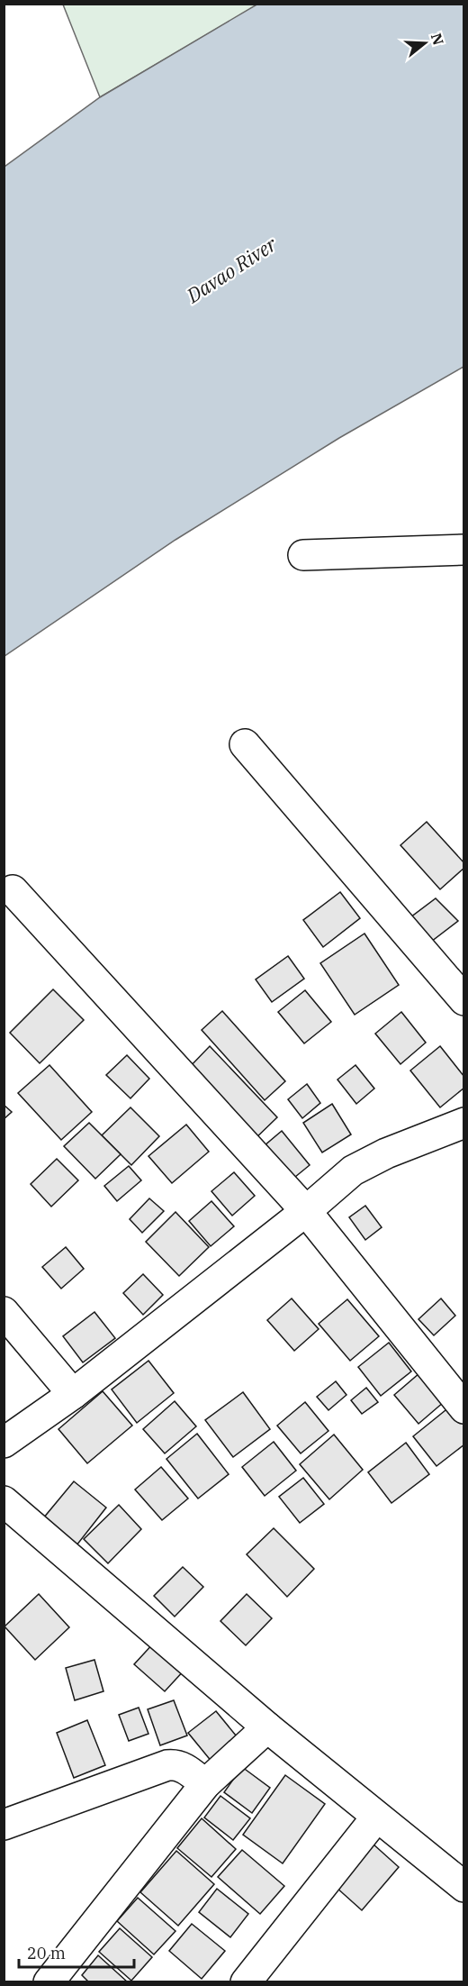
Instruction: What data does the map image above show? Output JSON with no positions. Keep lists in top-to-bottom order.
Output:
{
  "water": ["Davao River"],
  "scale_bar": "20 m",
  "north": "right"
}
